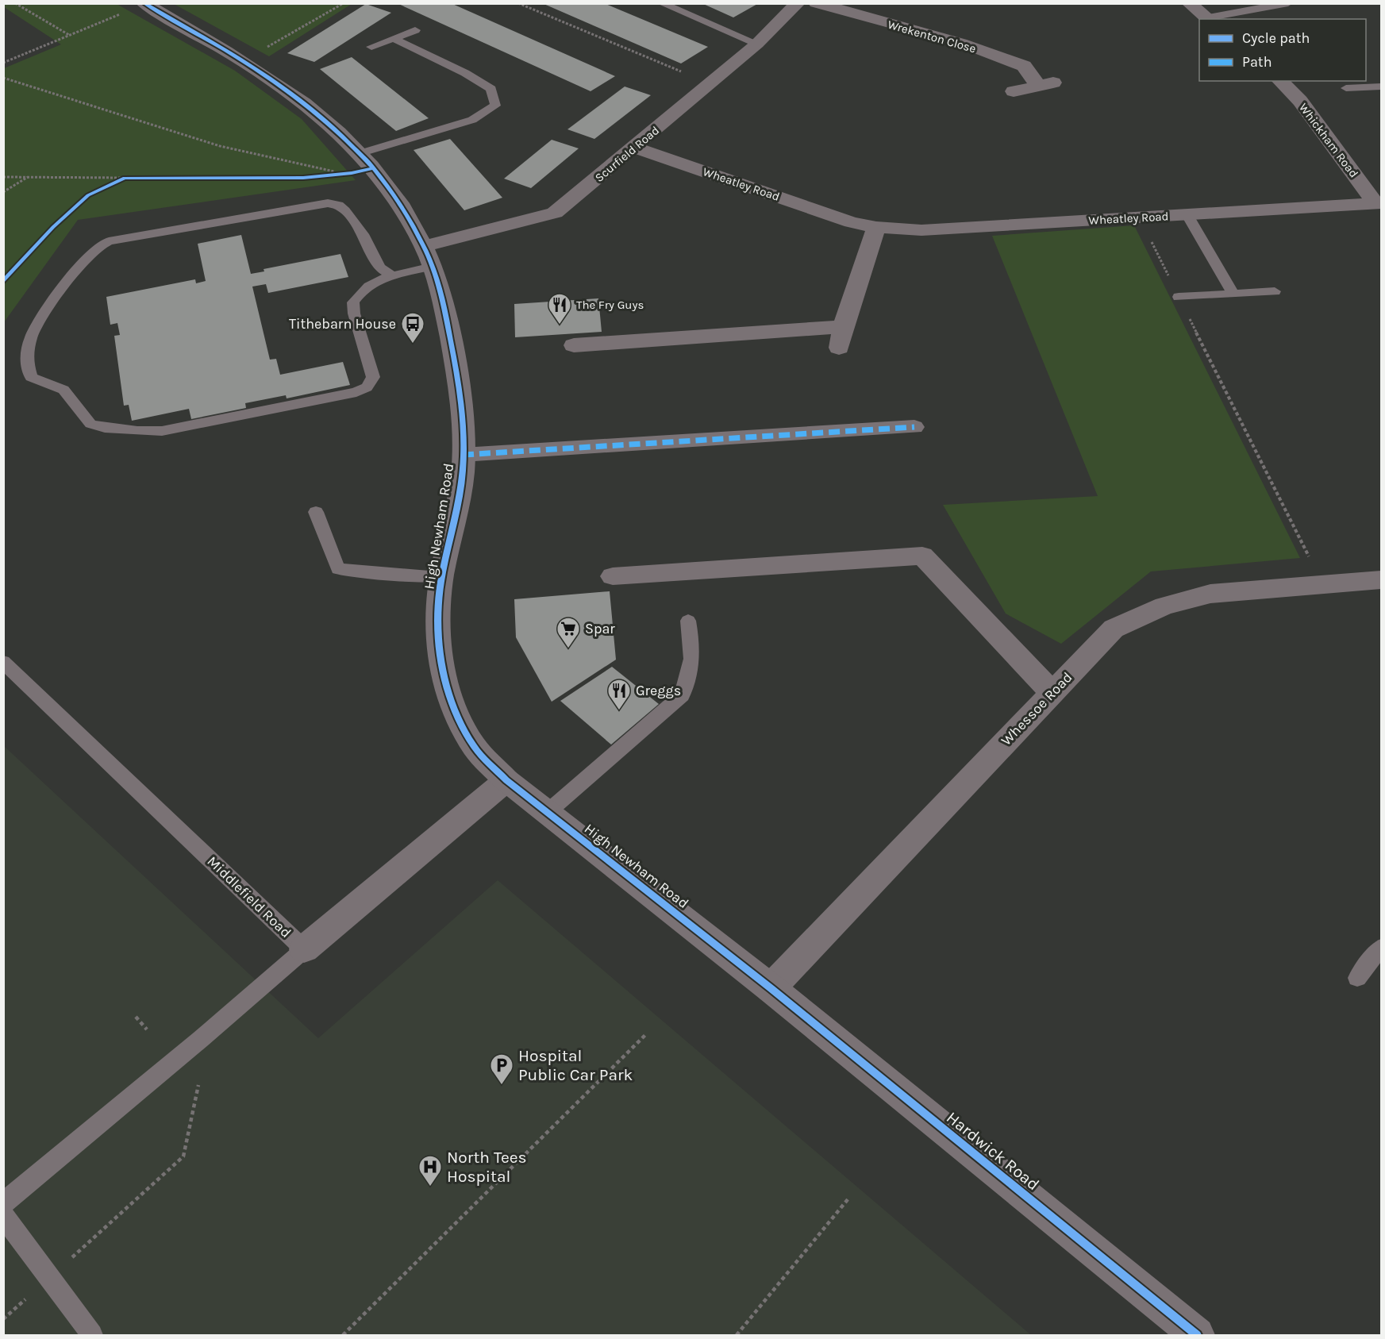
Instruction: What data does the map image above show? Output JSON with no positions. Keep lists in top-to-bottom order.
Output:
{
  "streets": {
    "street": [
      "Wrekenton Close",
      "Whickham Road",
      "Scurfield Road",
      "Wheatley Road",
      "High Newham Road",
      "Whessoe Road",
      "Middlefield Road",
      "Hardwick Road"
    ]
  },
  "crossings": [
    ["Whickham Road", "Wheatley Road"],
    ["Scurfield Road", "Wheatley Road"],
    ["Scurfield Road", "High Newham Road"],
    ["High Newham Road", "Whessoe Road"],
    ["High Newham Road", "Middlefield Road"],
    ["High Newham Road", "Hardwick Road"],
    ["Whessoe Road", "Hardwick Road"]
  ],
  "places": {
    "restaurant": ["The Fry Guys", "Greggs"],
    "bus stop": ["Tithebarn House"],
    "supermarket": ["Spar"],
    "parking": ["Hospital Public Car Park"],
    "hospital": ["North Tees Hospital"]
  },
  "legend": ["Cycle path", "Path"]
}
